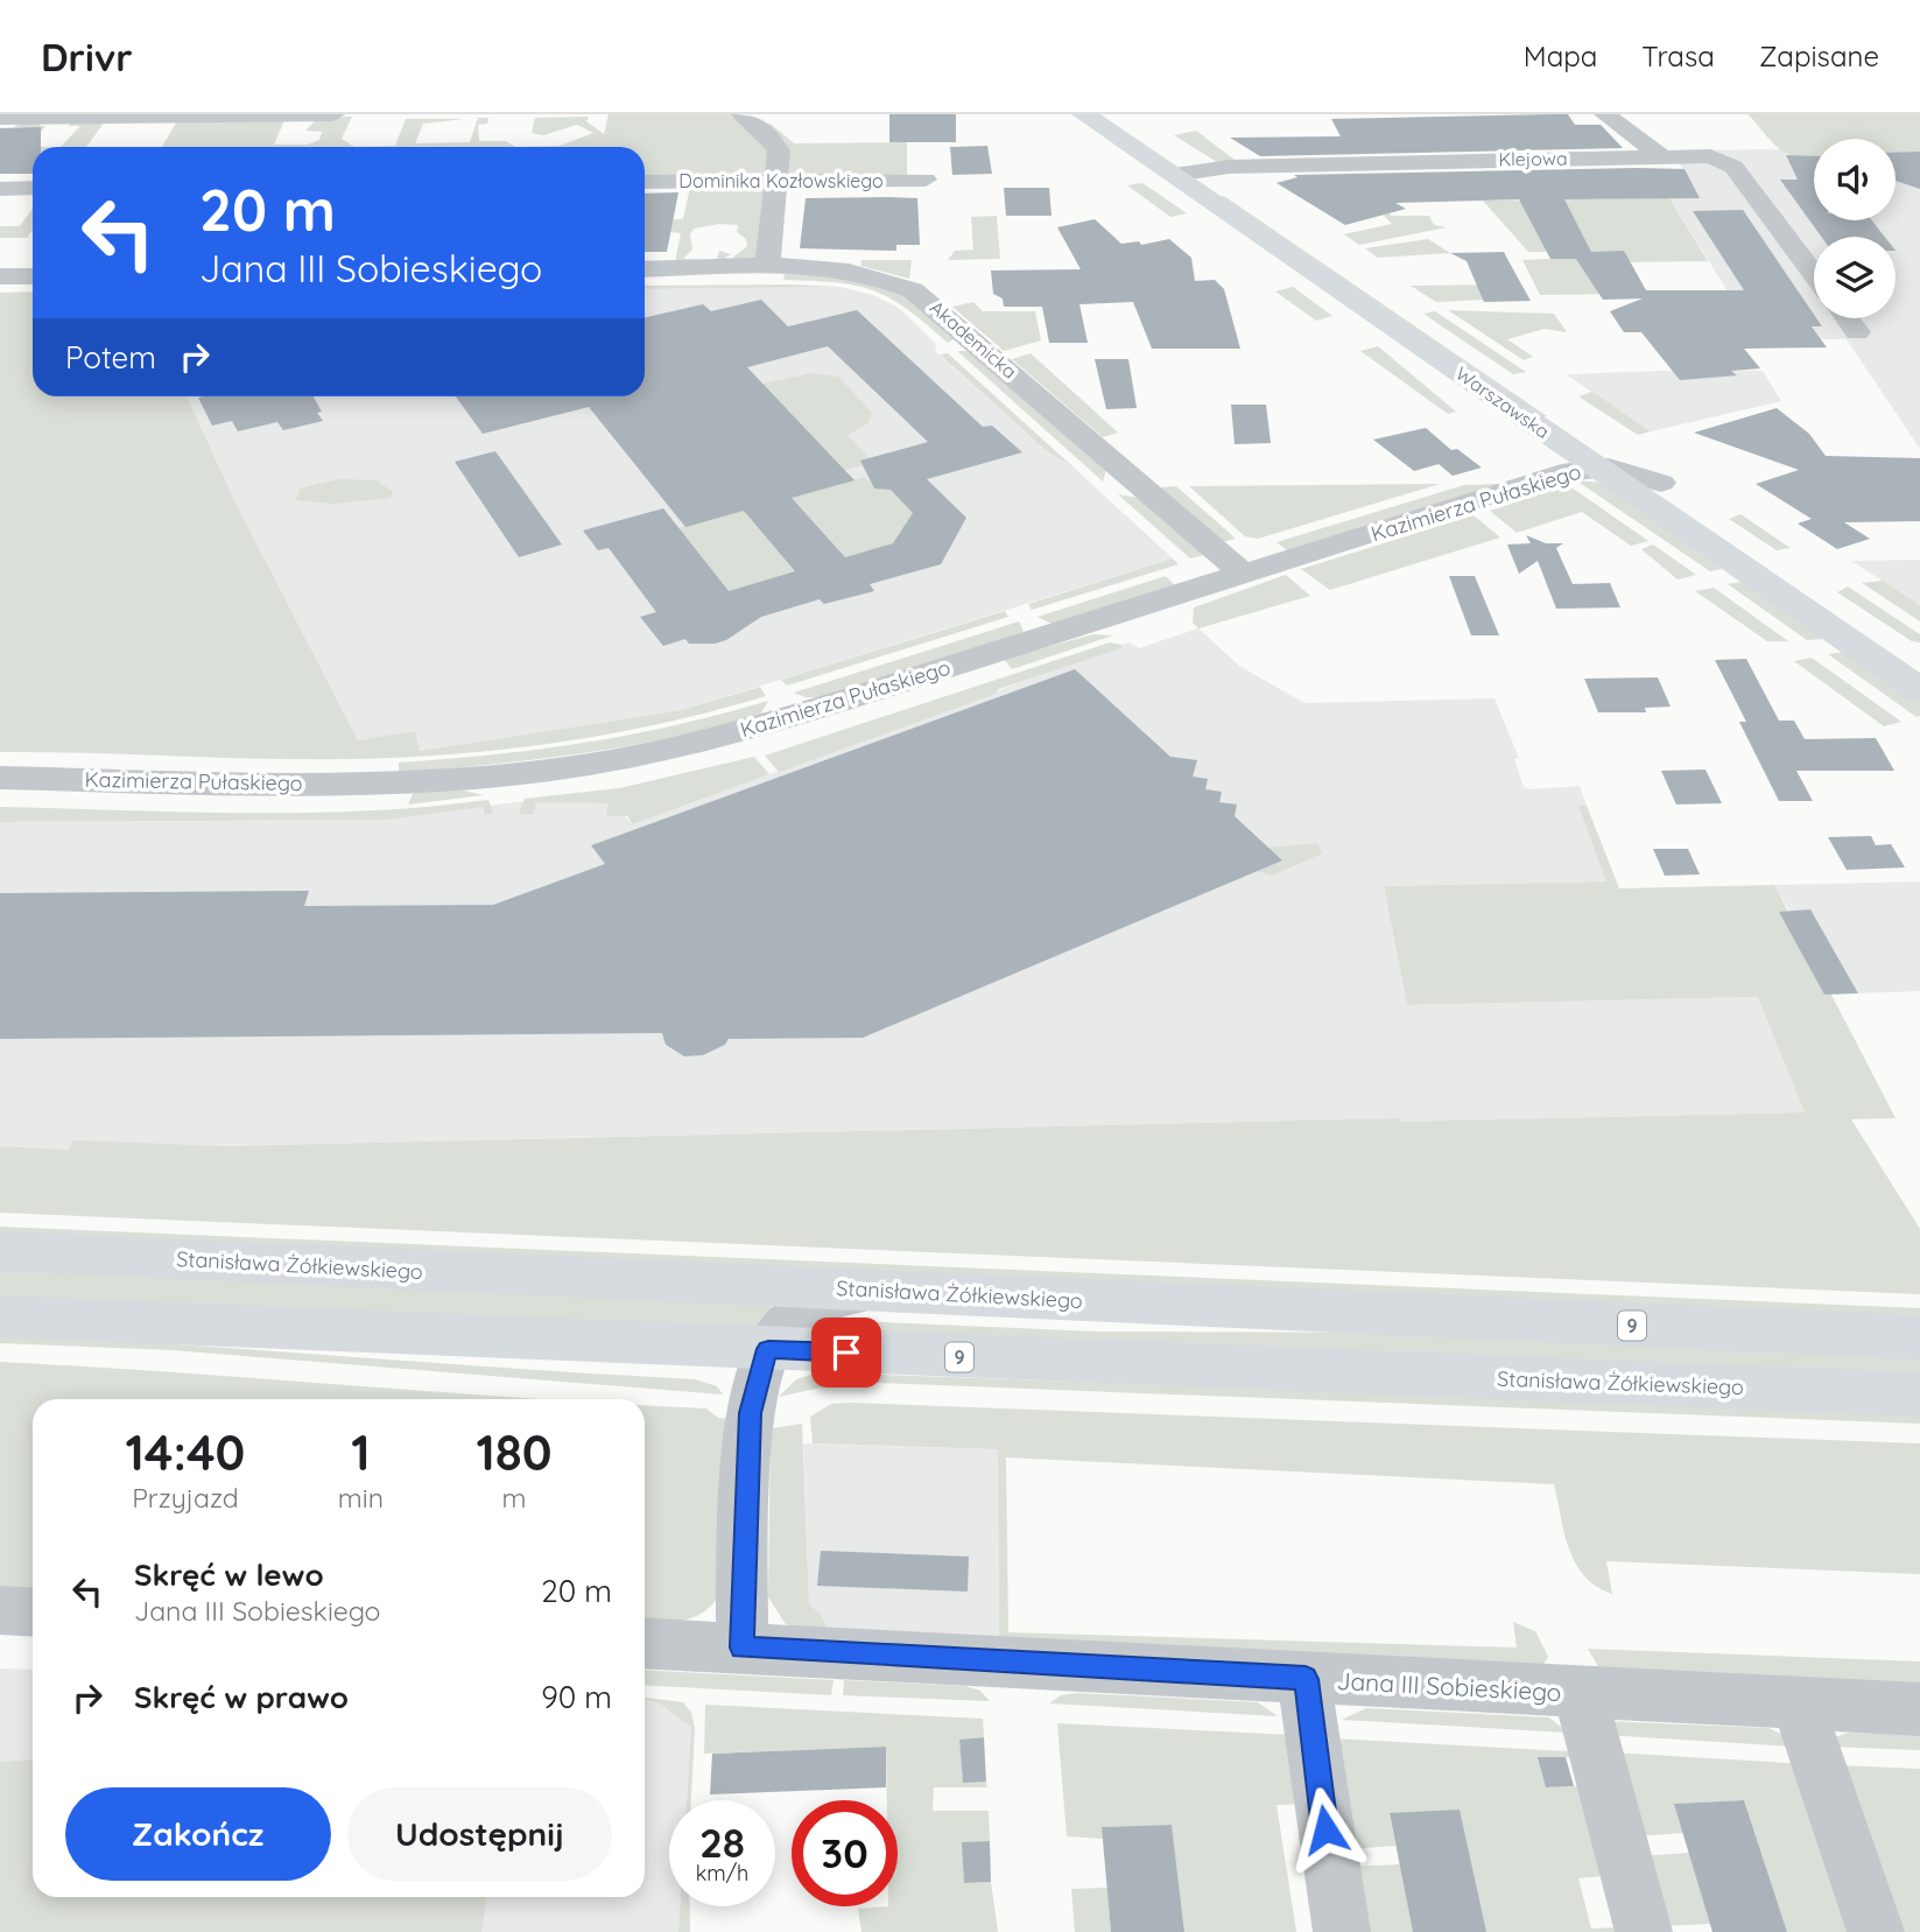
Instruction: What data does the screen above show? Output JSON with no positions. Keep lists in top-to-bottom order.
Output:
{
  "streets": {
    "main road": ["Warszawska", "Stanisława Żółkiewskiego", "9"],
    "street": [
      "Klejowa",
      "Dominika Kozłowskiego",
      "Akademicka",
      "Kazimierza Pułaskiego",
      "Jana III Sobieskiego"
    ]
  },
  "crossings": [
    ["Klejowa", "Warszawska"],
    ["Akademicka", "Kazimierza Pułaskiego"],
    ["Warszawska", "Kazimierza Pułaskiego"]
  ],
  "page": {
    "header": "Drivr",
    "nav": ["Mapa", "Trasa", "Zapisane"],
    "turn": ["20 m", "Jana III Sobieskiego"],
    "then": "Potem",
    "eta": [
      "14:40",
      "Przyjazd",
      "1",
      "min",
      "180",
      "m"
    ],
    "list": [
      {
        "name": "Skręć w lewo",
        "note": "Jana III Sobieskiego",
        "value": "20 m"
      },
      {
        "name": "Skręć w prawo",
        "value": "90 m"
      }
    ],
    "buttons": ["Zakończ", "Udostępnij"],
    "speed": "28 km/h",
    "limit": "30"
  }
}
